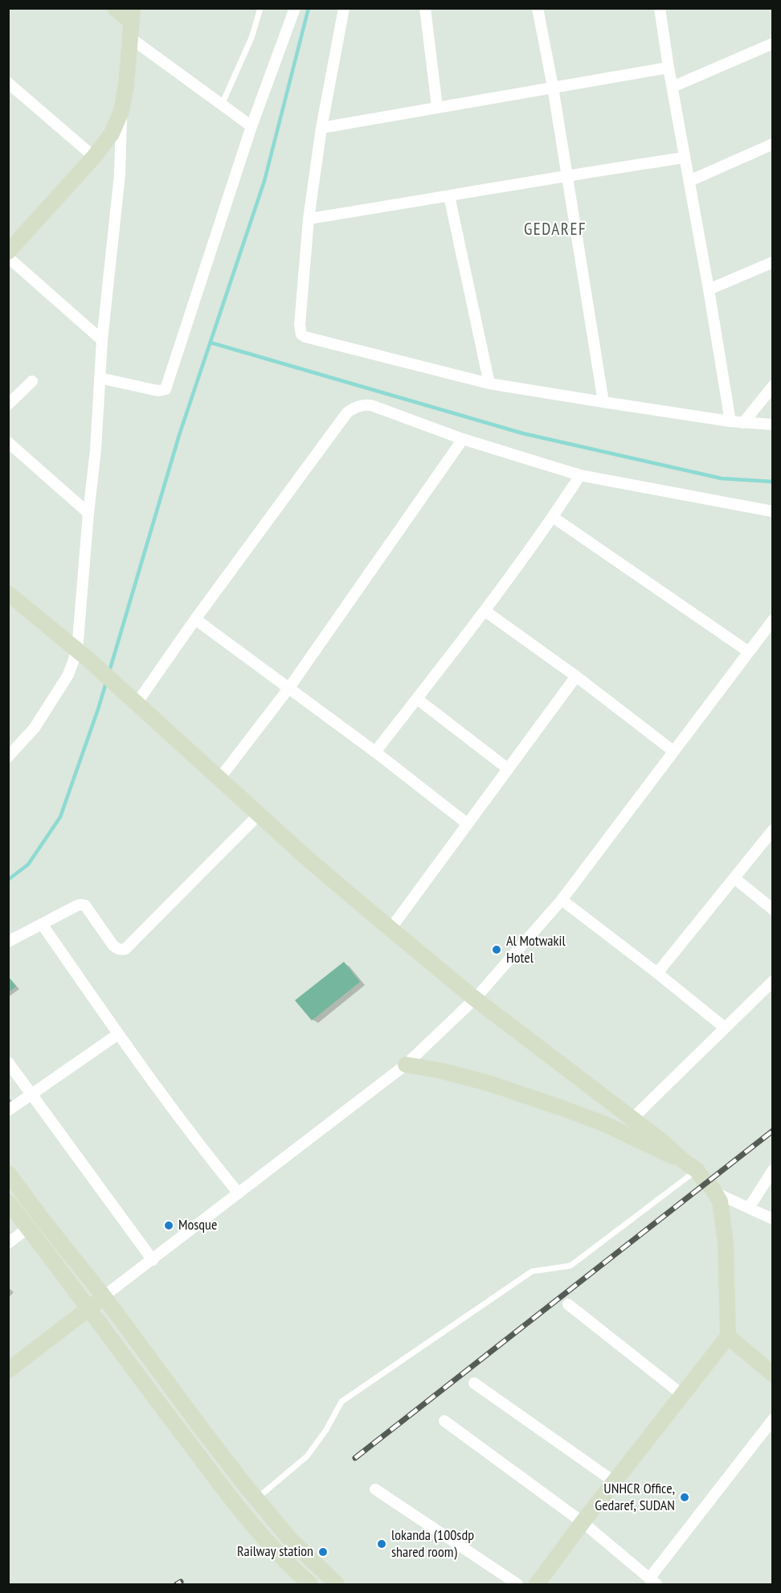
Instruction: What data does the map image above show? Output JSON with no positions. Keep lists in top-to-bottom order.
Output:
{
  "districts": ["GEDAREF"],
  "places": [
    "Al Motwakil Hotel",
    "Mosque",
    "UNHCR Office, Gedaref, SUDAN",
    "lokanda (100sdp shared room)",
    "Railway station"
  ]
}
